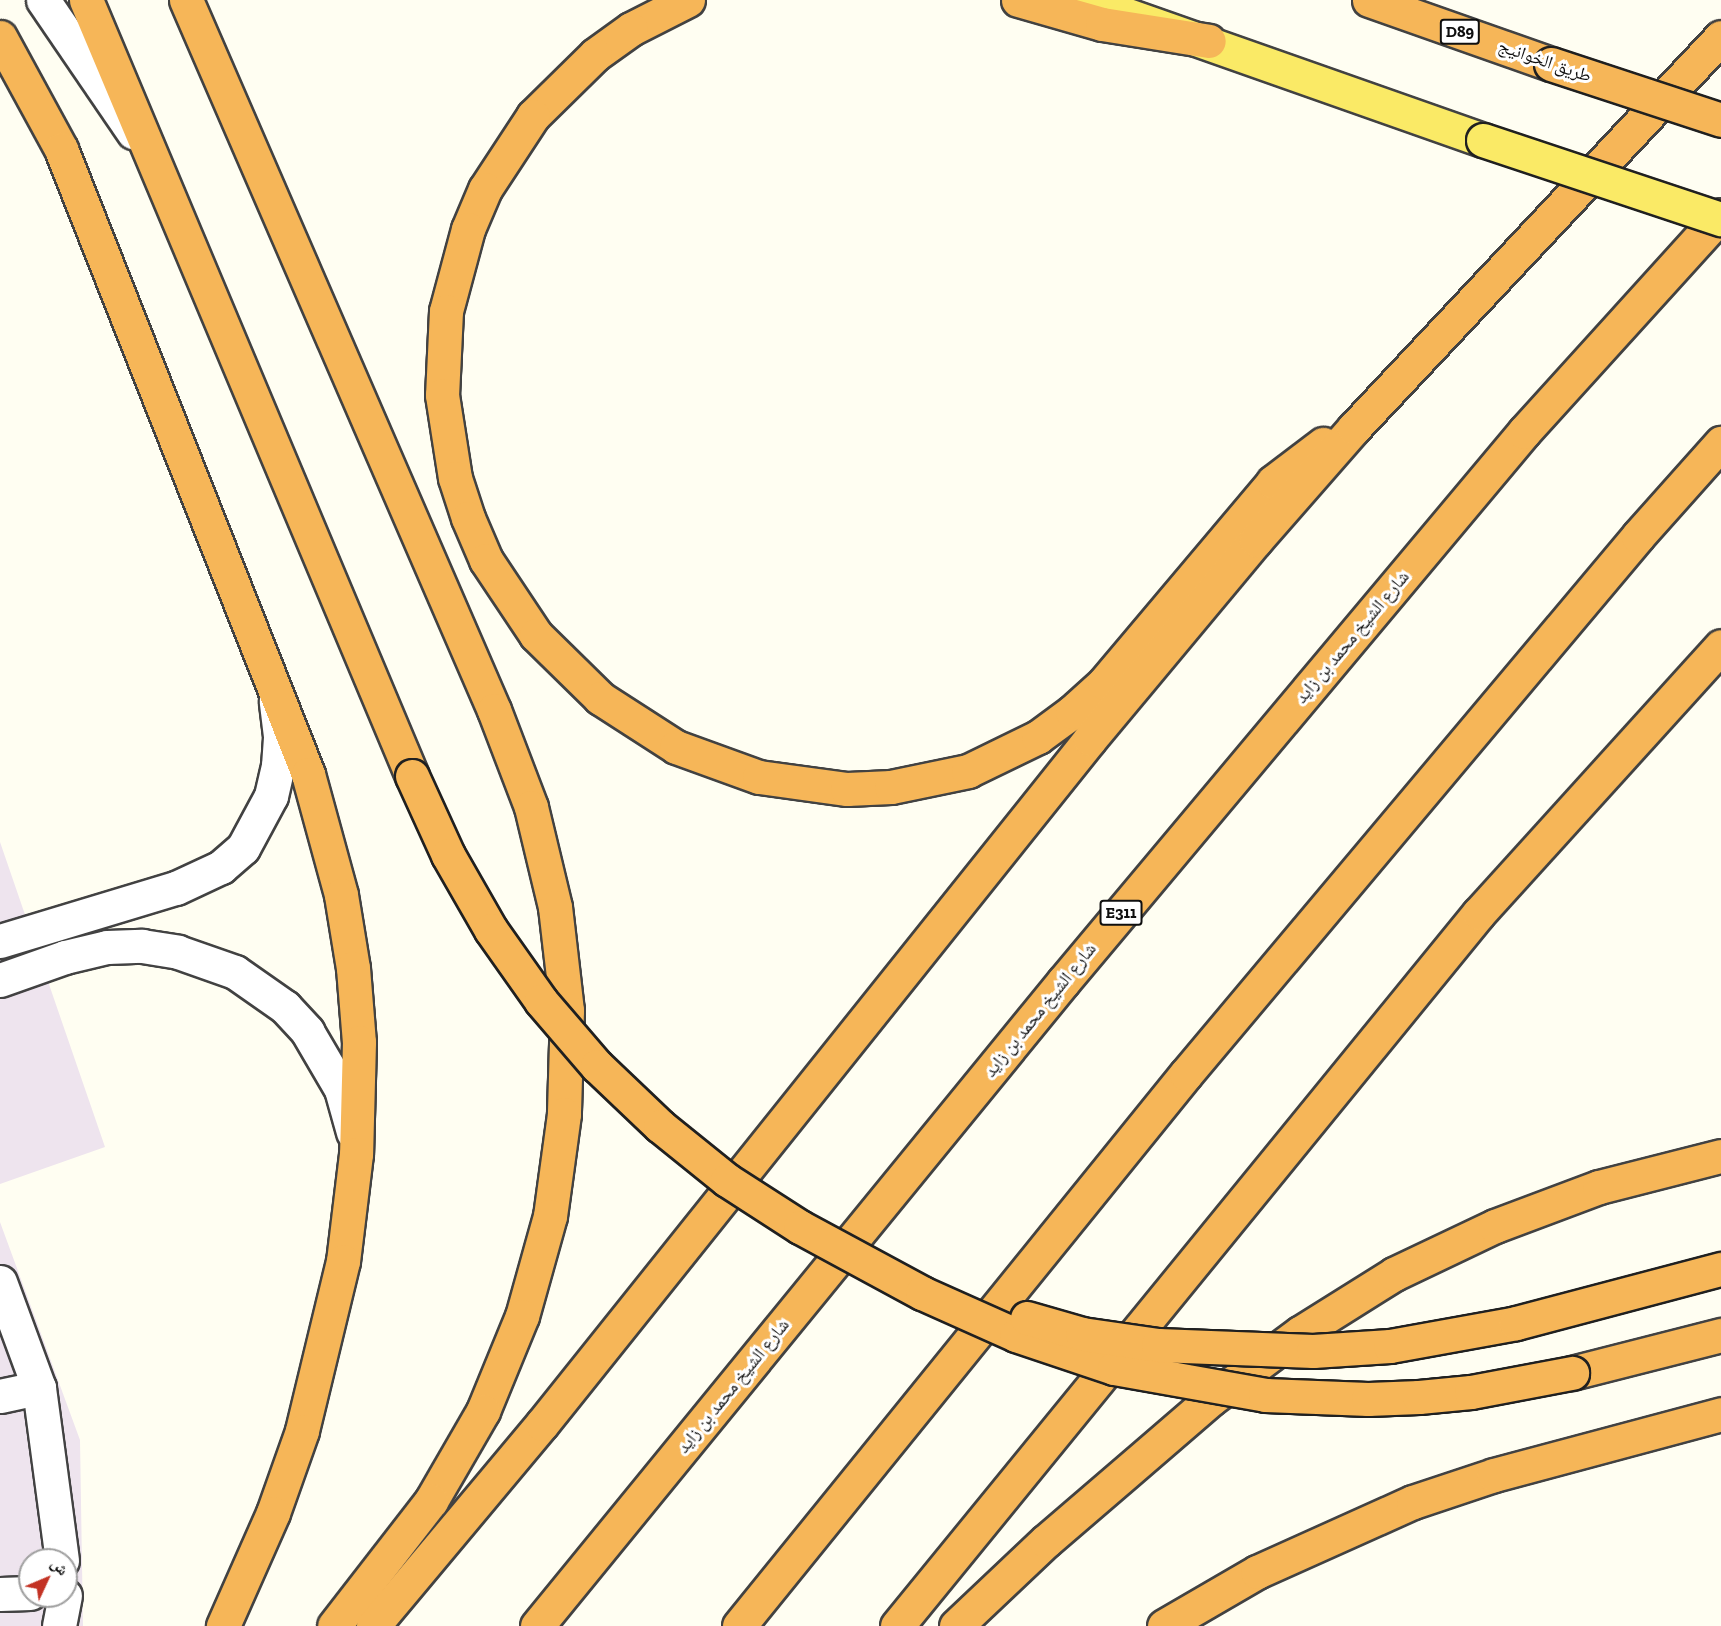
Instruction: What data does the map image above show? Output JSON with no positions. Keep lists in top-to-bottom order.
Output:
{
  "streets": {
    "highway": [
      "D89",
      "طريق الخوانيج",
      "شارع الشيخ محمد بن زايد",
      "E311"
    ]
  },
  "north": "top right"
}
